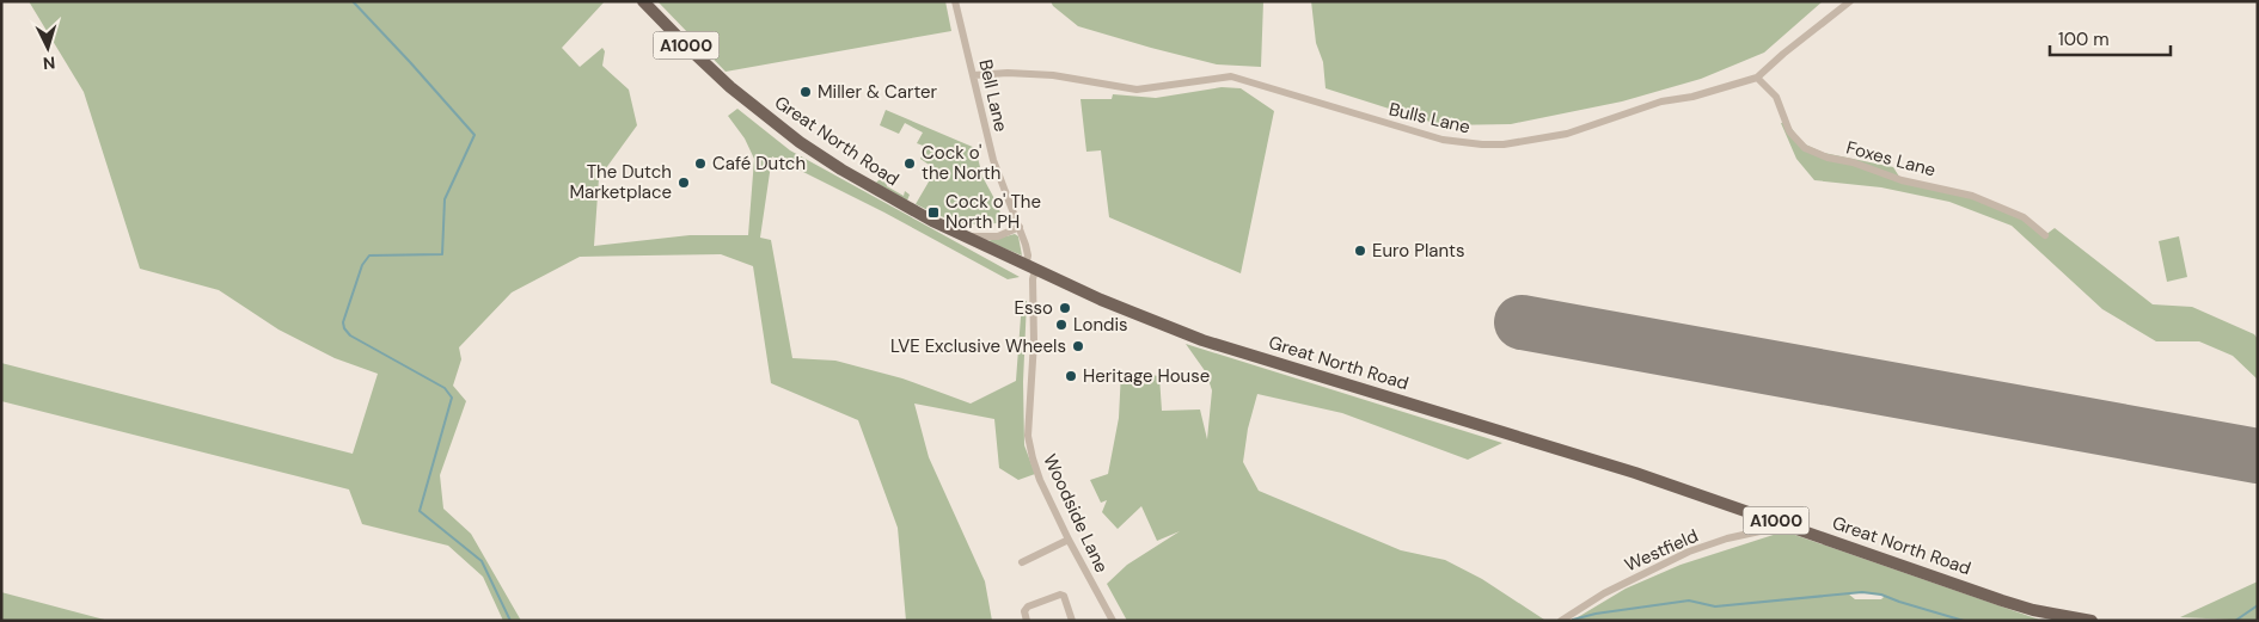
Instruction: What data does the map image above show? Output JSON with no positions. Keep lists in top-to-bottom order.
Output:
{
  "streets": {
    "main road": ["A1000", "Great North Road"],
    "street": [
      "Bell Lane",
      "Bulls Lane",
      "Foxes Lane",
      "Woodside Lane",
      "Westfield"
    ]
  },
  "crossings": [
    ["Bell Lane", "Bulls Lane"],
    ["Bell Lane", "Great North Road"],
    ["Bell Lane", "Woodside Lane"],
    ["Bulls Lane", "Foxes Lane"],
    ["Great North Road", "Woodside Lane"],
    ["Great North Road", "Westfield"]
  ],
  "places": {
    "other": [
      "Miller & Carter",
      "Café Dutch",
      "Cock o' the North",
      "The Dutch Marketplace",
      "Euro Plants",
      "Esso",
      "Londis",
      "LVE Exclusive Wheels",
      "Heritage House"
    ],
    "transit": ["Cock o' The North PH"]
  },
  "scale_bar": "100 m",
  "north": "bottom"
}
